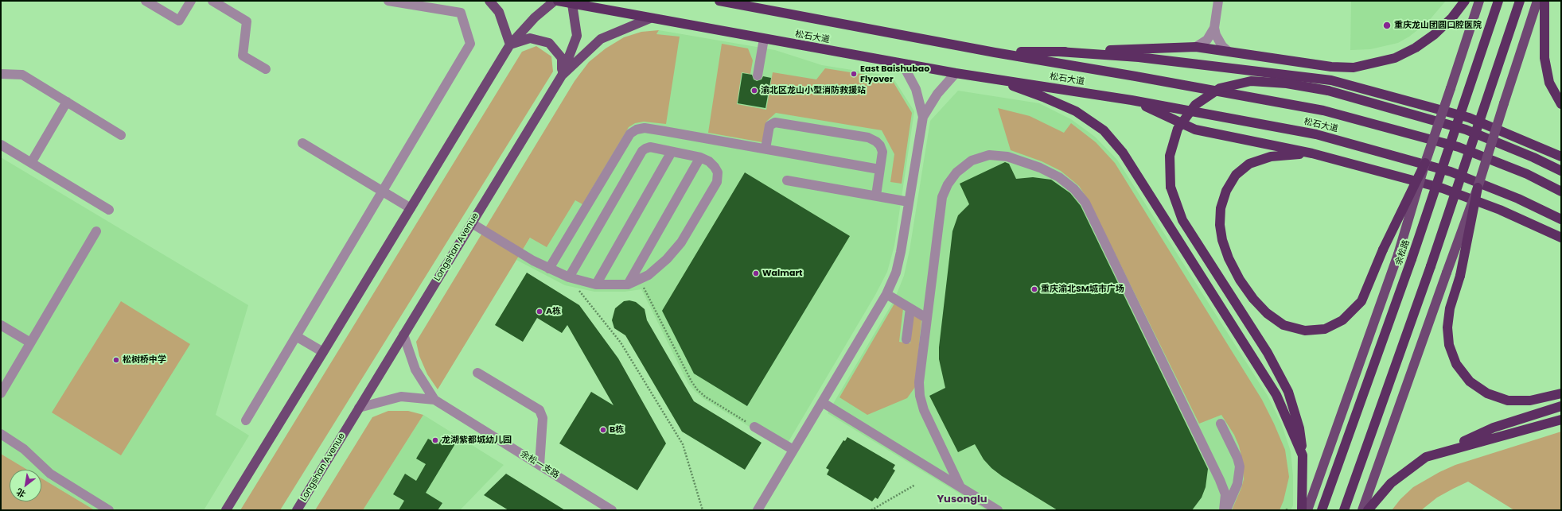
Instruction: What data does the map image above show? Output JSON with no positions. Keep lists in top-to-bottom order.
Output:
{
  "streets": {
    "highway": ["松石大道", "余松路"],
    "main road": ["Longshan Avenue"],
    "street": ["余松一支路"]
  },
  "crossings": [
    ["松石大道", "Longshan Avenue"]
  ],
  "districts": ["Yusonglu"],
  "places": [
    "重庆龙山团圆口腔医院",
    "East Baishubao Flyover",
    "渝北区龙山小型消防救援站",
    "Walmart",
    "重庆渝北SM城市广场",
    "A栋",
    "松树桥中学",
    "B栋",
    "龙湖紫都城幼儿园"
  ],
  "north": "bottom left"
}
